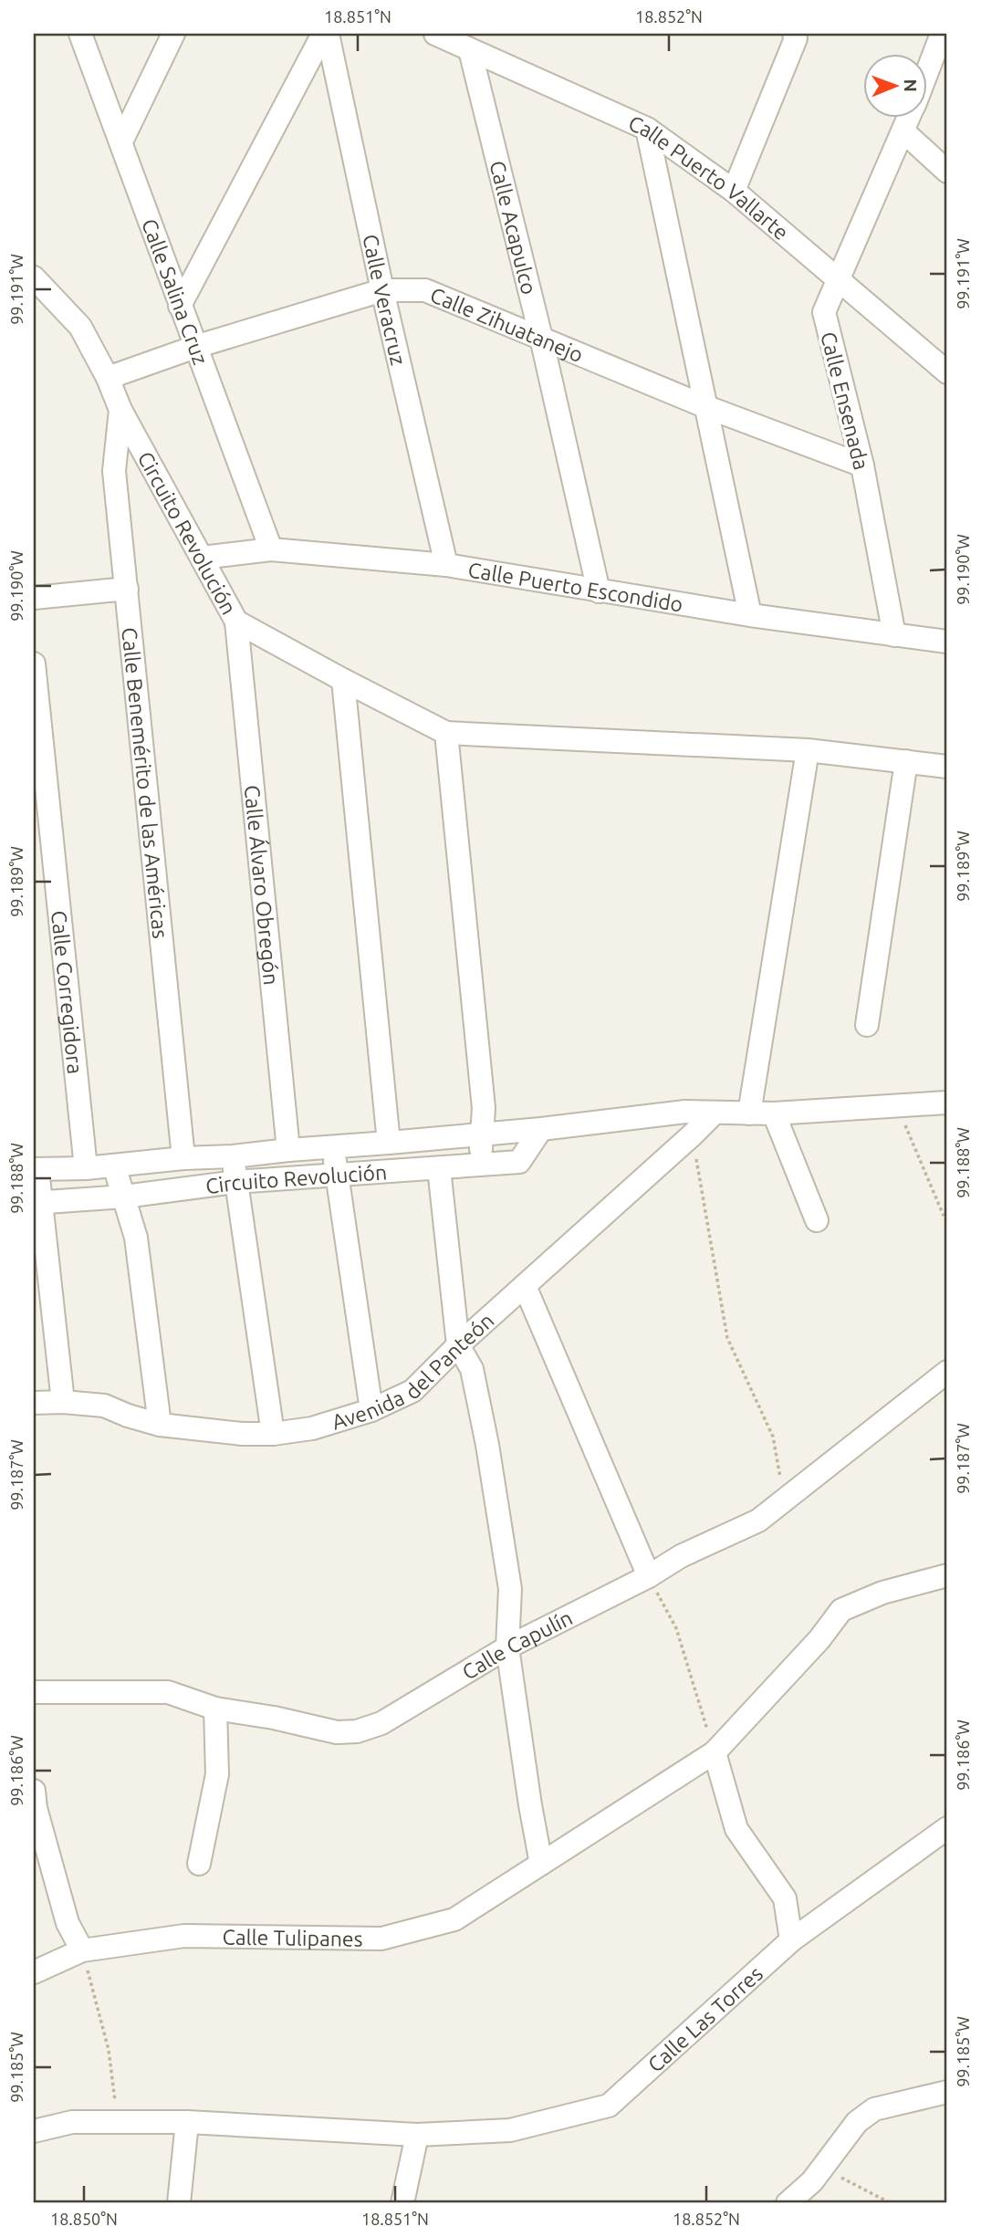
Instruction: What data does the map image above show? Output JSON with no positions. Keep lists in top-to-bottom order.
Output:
{
  "streets": {
    "street": [
      "Calle Puerto Vallarte",
      "Calle Acapulco",
      "Calle Salina Cruz",
      "Calle Veracruz",
      "Calle Zihuatanejo",
      "Calle Ensenada",
      "Circuito Revolución",
      "Calle Puerto Escondido",
      "Calle Benemérito de las Américas",
      "Calle Álvaro Obregón",
      "Calle Corregidora",
      "Avenida del Panteón",
      "Calle Capulín",
      "Calle Tulipanes",
      "Calle Las Torres"
    ]
  },
  "crossings": [
    ["Calle Puerto Vallarte", "Calle Acapulco"],
    ["Calle Puerto Vallarte", "Calle Ensenada"],
    ["Calle Acapulco", "Calle Zihuatanejo"],
    ["Calle Acapulco", "Calle Puerto Escondido"],
    ["Calle Salina Cruz", "Calle Zihuatanejo"],
    ["Calle Salina Cruz", "Calle Puerto Escondido"],
    ["Calle Veracruz", "Calle Zihuatanejo"],
    ["Calle Veracruz", "Calle Puerto Escondido"],
    ["Calle Zihuatanejo", "Calle Ensenada"],
    ["Calle Zihuatanejo", "Circuito Revolución"],
    ["Calle Ensenada", "Calle Puerto Escondido"],
    ["Circuito Revolución", "Calle Puerto Escondido"],
    ["Circuito Revolución", "Calle Benemérito de las Américas"],
    ["Circuito Revolución", "Calle Álvaro Obregón"],
    ["Circuito Revolución", "Calle Corregidora"],
    ["Circuito Revolución", "Avenida del Panteón"]
  ],
  "north": "right",
  "coordinates": [
    "18.851°N",
    "18.852°N",
    "99.191°W",
    "99.190°W",
    "99.189°W",
    "99.188°W",
    "99.187°W",
    "99.186°W",
    "99.185°W",
    "18.850°N"
  ]
}
